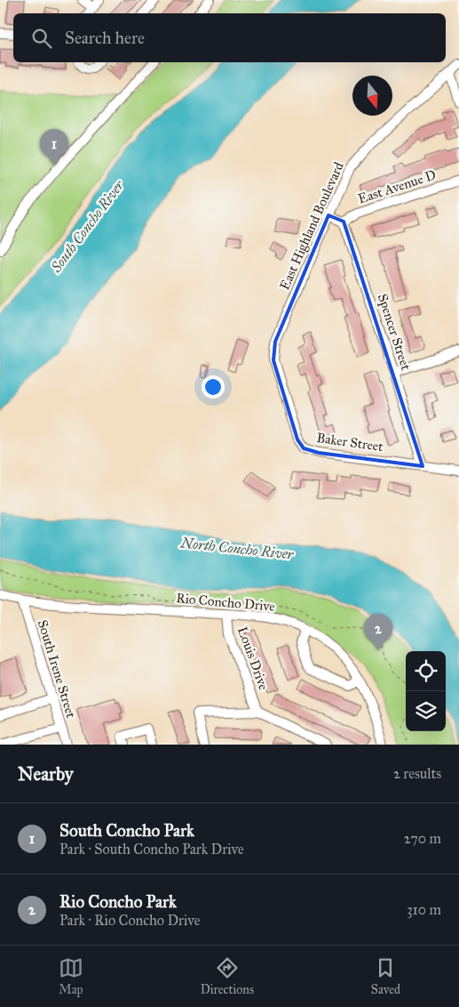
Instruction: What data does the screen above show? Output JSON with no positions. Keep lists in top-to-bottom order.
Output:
{
  "streets": {
    "street": [
      "East Avenue D",
      "East Highland Boulevard",
      "Spencer Street",
      "Baker Street",
      "Rio Concho Drive",
      "Louis Drive",
      "South Irene Street"
    ]
  },
  "crossings": [
    ["East Avenue D", "Spencer Street"],
    ["East Highland Boulevard", "Baker Street"],
    ["Spencer Street", "Baker Street"],
    ["Rio Concho Drive", "Louis Drive"],
    ["Rio Concho Drive", "South Irene Street"]
  ],
  "water": ["South Concho River", "North Concho River"],
  "north": "bottom",
  "page": {
    "search": "Search here",
    "pins": ["1", "2"],
    "heading": ["Nearby", "2 results"],
    "list": [
      {
        "mark": "1",
        "name": "South Concho Park",
        "note": "Park · South Concho Park Drive",
        "value": "270 m"
      },
      {
        "mark": "2",
        "name": "Rio Concho Park",
        "note": "Park · Rio Concho Drive",
        "value": "310 m"
      }
    ],
    "nav": ["Map", "Directions", "Saved"]
  }
}
